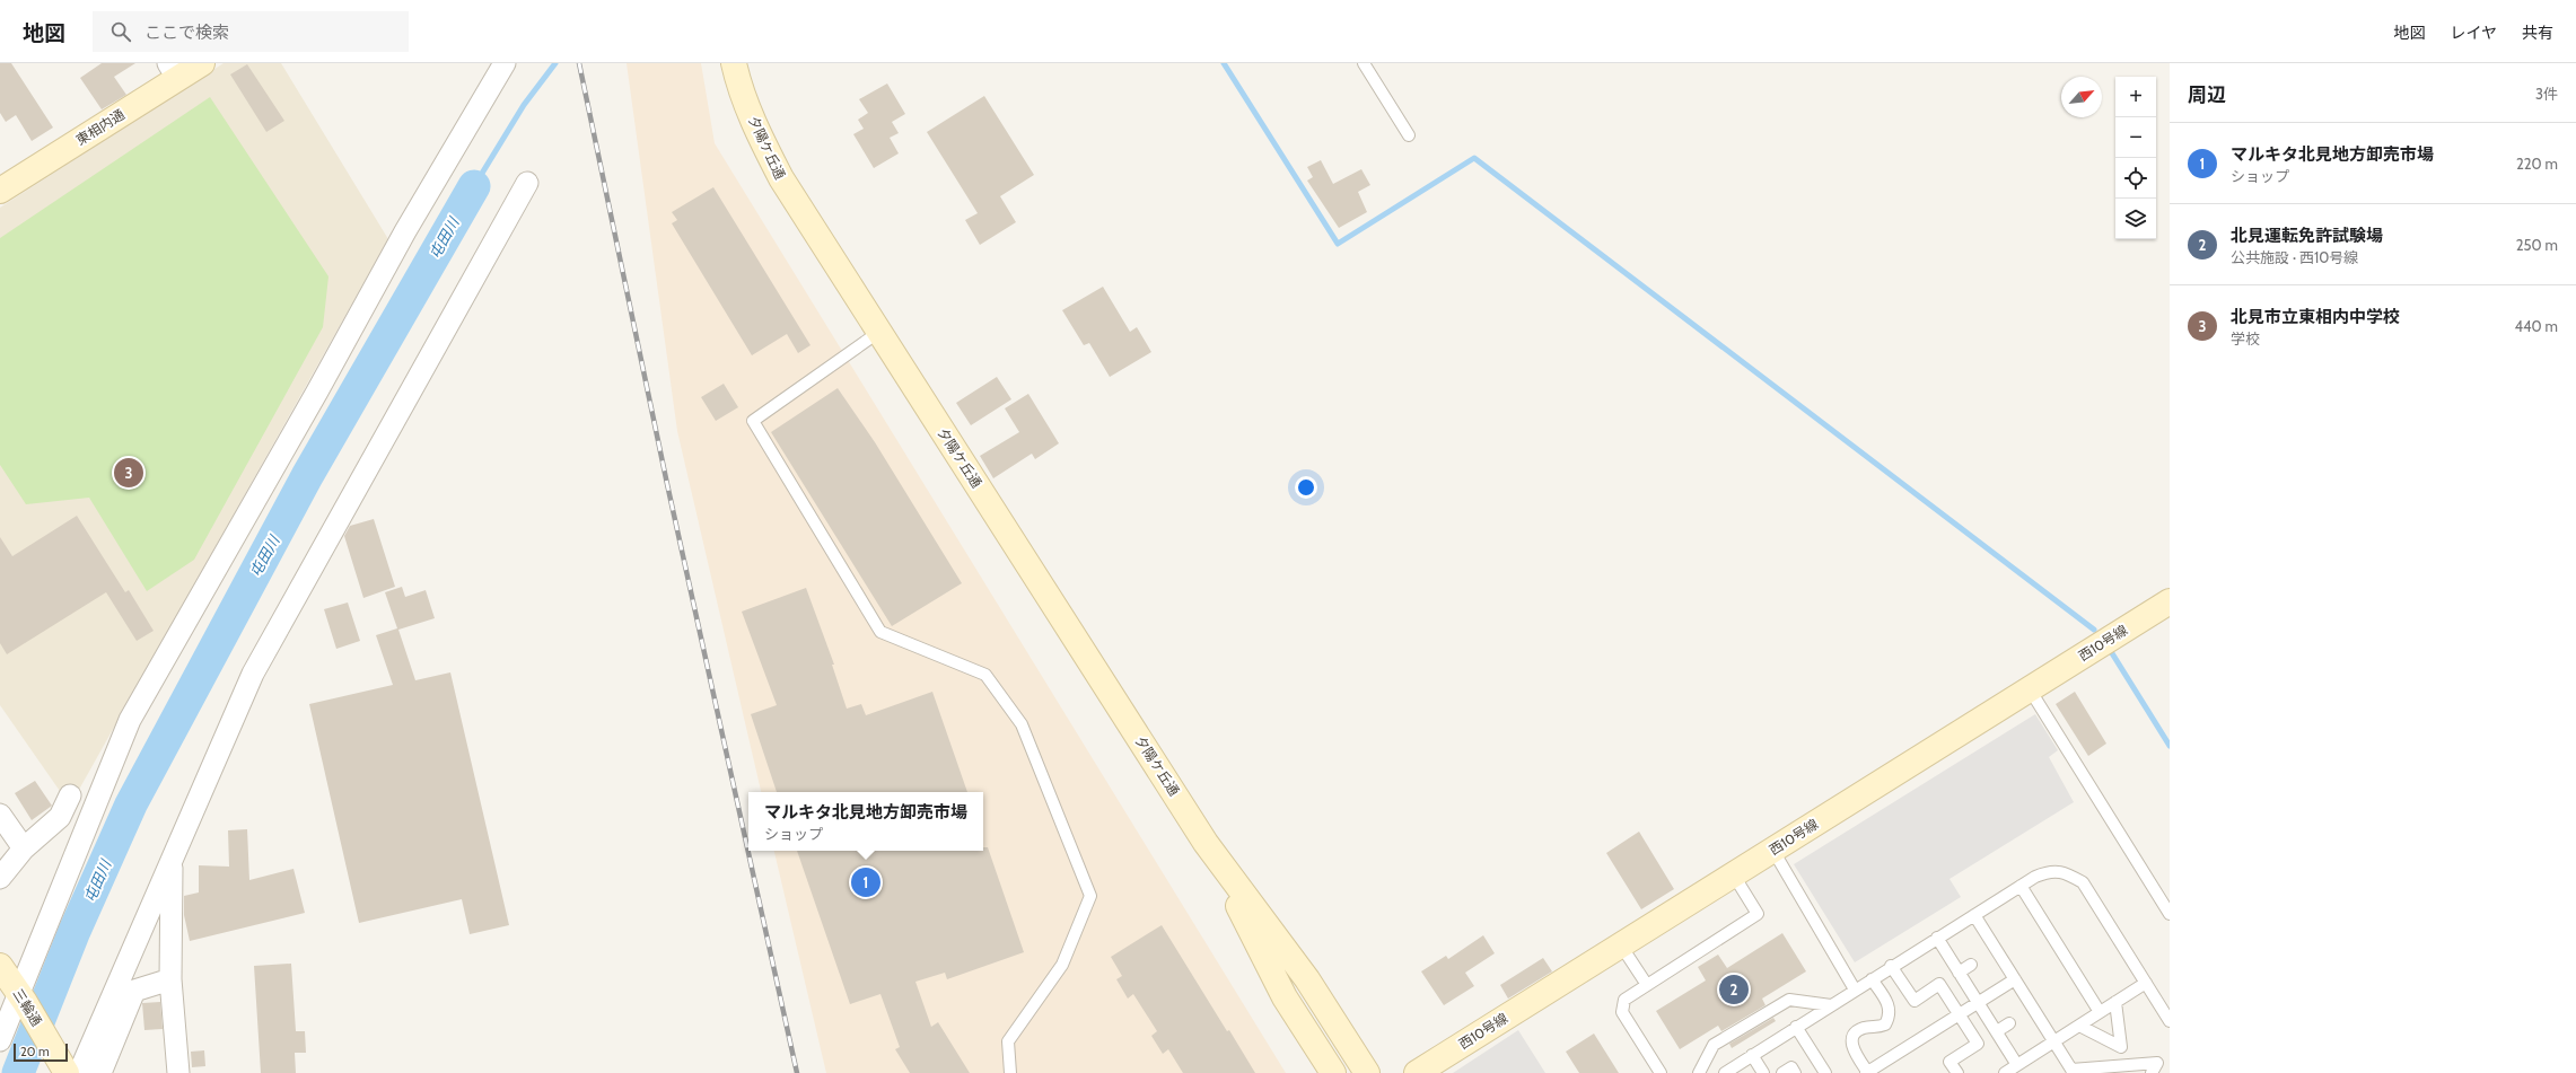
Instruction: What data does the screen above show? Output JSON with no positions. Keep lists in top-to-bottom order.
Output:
{
  "streets": {
    "street": [
      "東相内通",
      "夕陽ケ丘通",
      "西10号線",
      "三輪通"
    ]
  },
  "water": ["屯田川"],
  "scale_bar": "20 m",
  "north": "top right",
  "page": {
    "header": "地図",
    "search": "ここで検索",
    "nav": ["地図", "レイヤ", "共有"],
    "heading": ["周辺", "3件"],
    "map_buttons": ["+", "−"],
    "list": [
      {
        "mark": "1",
        "name": "マルキタ北見地方卸売市場",
        "note": "ショップ",
        "value": "220 m"
      },
      {
        "mark": "2",
        "name": "北見運転免許試験場",
        "note": "公共施設 · 西10号線",
        "value": "250 m"
      },
      {
        "mark": "3",
        "name": "北見市立東相内中学校",
        "note": "学校",
        "value": "440 m"
      }
    ],
    "pins": ["3", "1", "2"],
    "popup": ["マルキタ北見地方卸売市場", "ショップ"],
    "scale": "20 m"
  }
}
